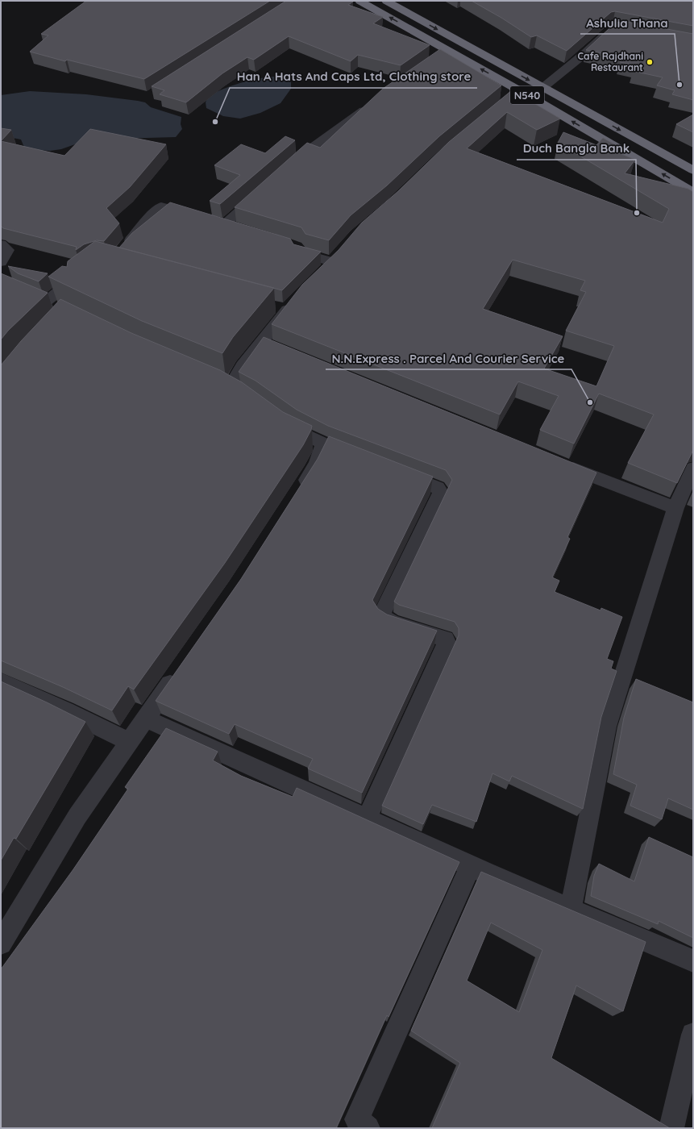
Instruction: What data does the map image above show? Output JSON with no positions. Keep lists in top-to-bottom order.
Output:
{
  "streets": {
    "highway": ["N540"]
  },
  "places": [
    "Cafe Rajdhani Restaurant",
    "Ashulia Thana",
    "Han A Hats And Caps Ltd, Clothing store",
    "Duch Bangla Bank",
    "N.N.Express . Parcel And Courier Service"
  ]
}
